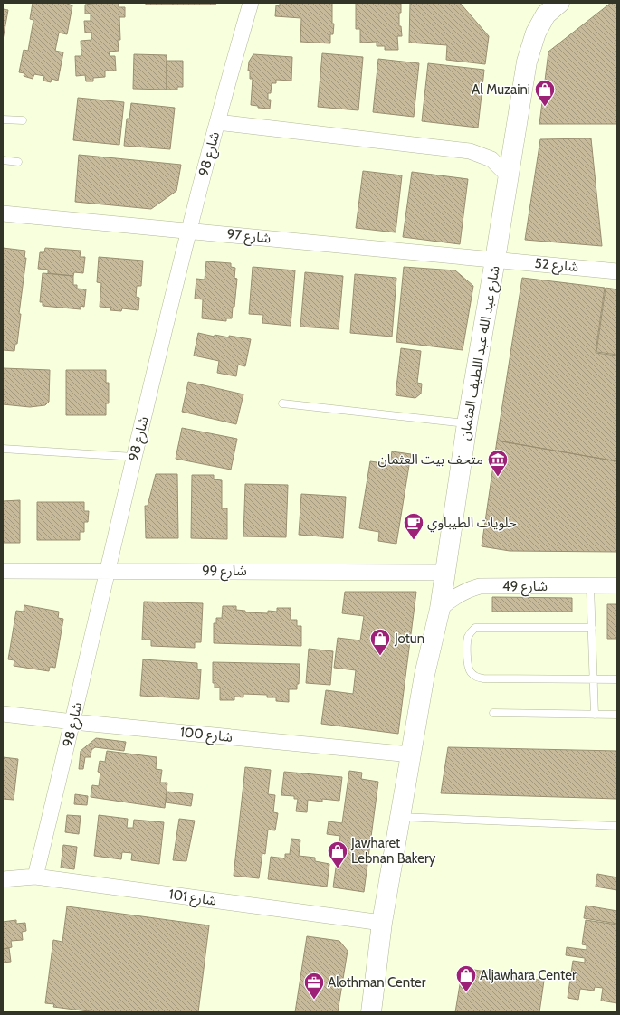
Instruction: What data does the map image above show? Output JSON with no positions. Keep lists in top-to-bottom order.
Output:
{
  "streets": {
    "street": [
      "شارع 98",
      "شارع 97",
      "شارع 52",
      "شارع عبد الله عبد اللطيف العثمان",
      "شارع 99",
      "شارع 49",
      "شارع 100",
      "شارع 101"
    ]
  },
  "crossings": [
    ["شارع 98", "شارع 97"],
    ["شارع 98", "شارع 99"],
    ["شارع 98", "شارع 100"],
    ["شارع 98", "شارع 101"],
    ["شارع 97", "شارع 52"],
    ["شارع 97", "شارع عبد الله عبد اللطيف العثمان"],
    ["شارع 52", "شارع عبد الله عبد اللطيف العثمان"],
    ["شارع عبد الله عبد اللطيف العثمان", "شارع 99"],
    ["شارع عبد الله عبد اللطيف العثمان", "شارع 49"],
    ["شارع عبد الله عبد اللطيف العثمان", "شارع 100"],
    ["شارع عبد الله عبد اللطيف العثمان", "شارع 101"]
  ],
  "places": {
    "shop": [
      "Al Muzaini",
      "Jotun",
      "Jawharet Lebnan Bakery",
      "Aljawhara Center"
    ],
    "museum": ["متحف بيت العثمان"],
    "cafe": ["حلويات الطيباوي"],
    "office": ["Alothman Center"]
  }
}
